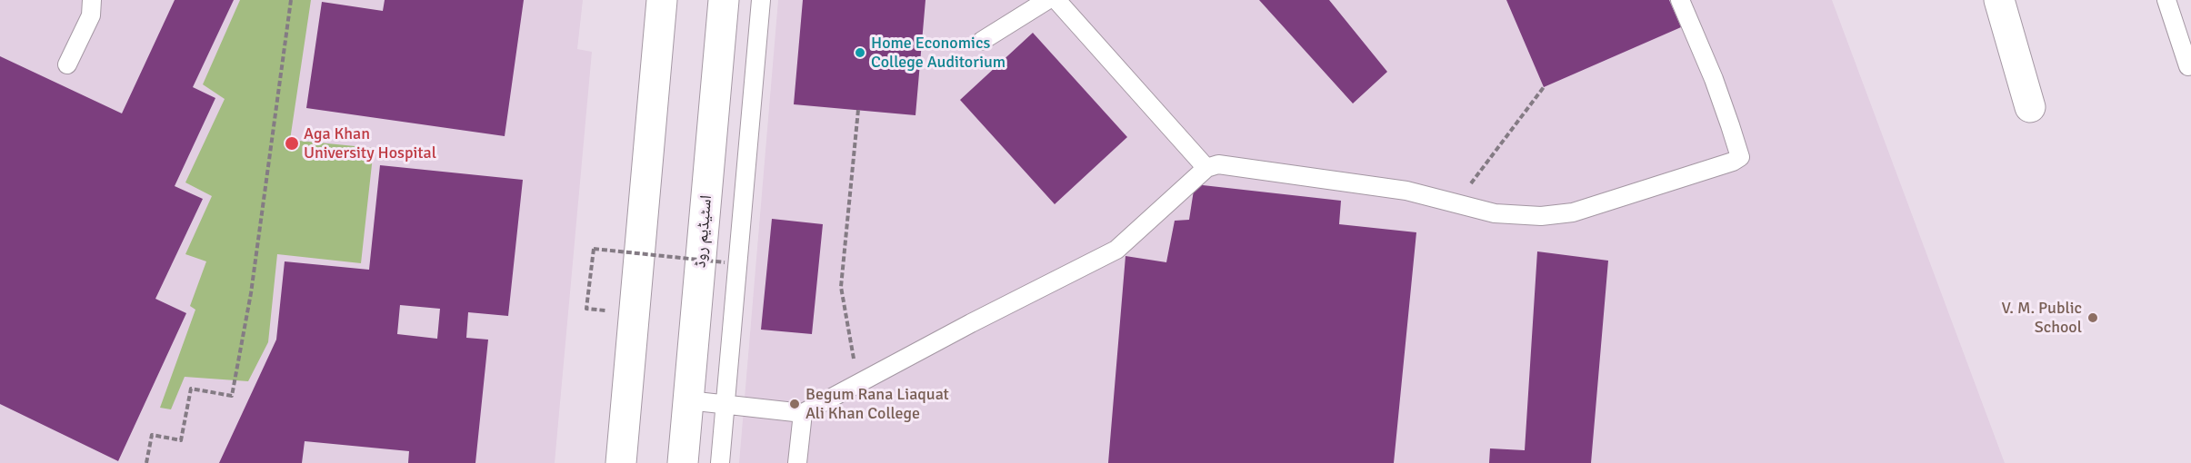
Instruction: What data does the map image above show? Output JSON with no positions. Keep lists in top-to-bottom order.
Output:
{
  "streets": {
    "main road": ["اسٹیڈیم روڈ"]
  },
  "places": [
    "Home Economics College Auditorium",
    "Aga Khan University Hospital",
    "V. M. Public School",
    "Begum Rana Liaquat Ali Khan College"
  ]
}
